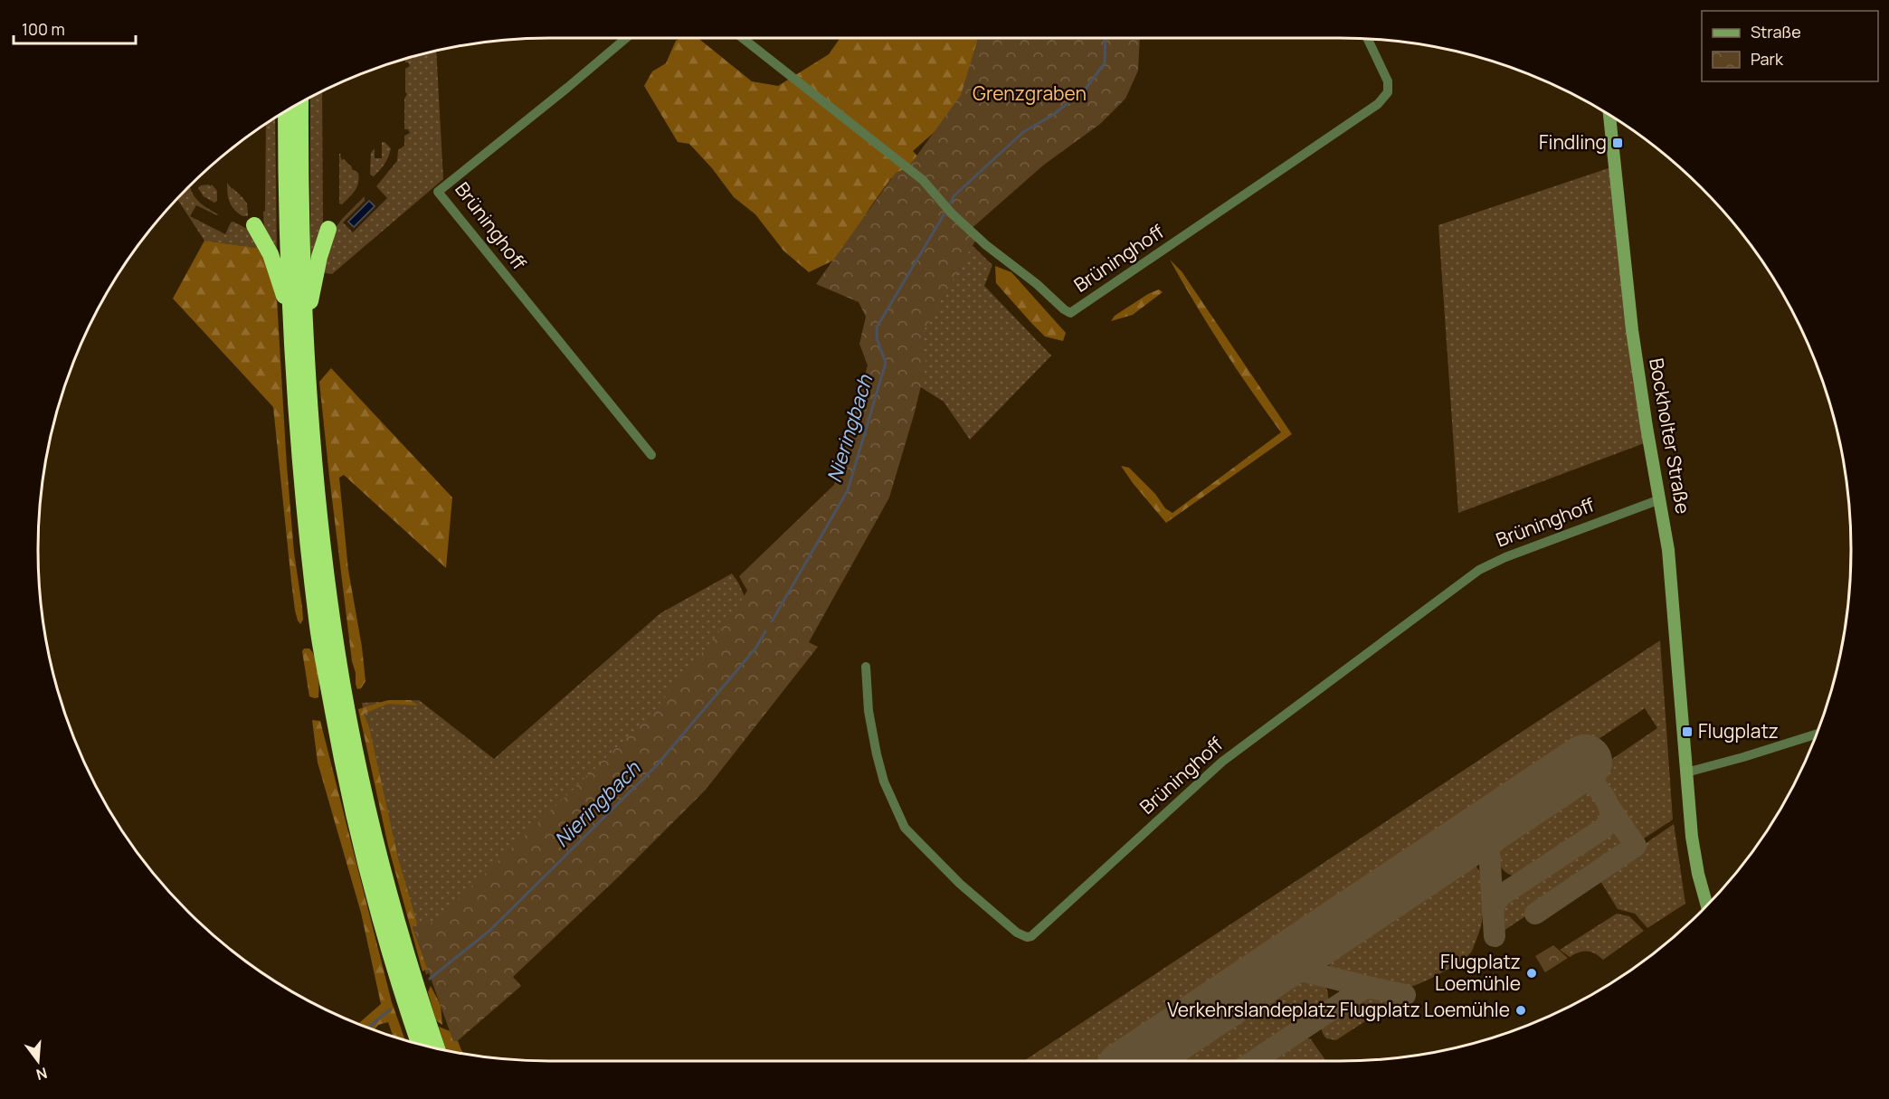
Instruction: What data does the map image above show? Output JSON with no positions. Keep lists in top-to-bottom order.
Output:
{
  "streets": {
    "street": ["Brüninghoff", "Bockholter Straße"]
  },
  "crossings": [
    ["Brüninghoff", "Bockholter Straße"]
  ],
  "water": ["Nieringbach"],
  "parks": ["Grenzgraben"],
  "places": {
    "transit": ["Findling", "Flugplatz"],
    "other": ["Flugplatz Loemühle", "Verkehrslandeplatz Flugplatz Loemühle"]
  },
  "legend": ["Straße", "Park"],
  "scale_bar": "100 m",
  "north": "bottom"
}
